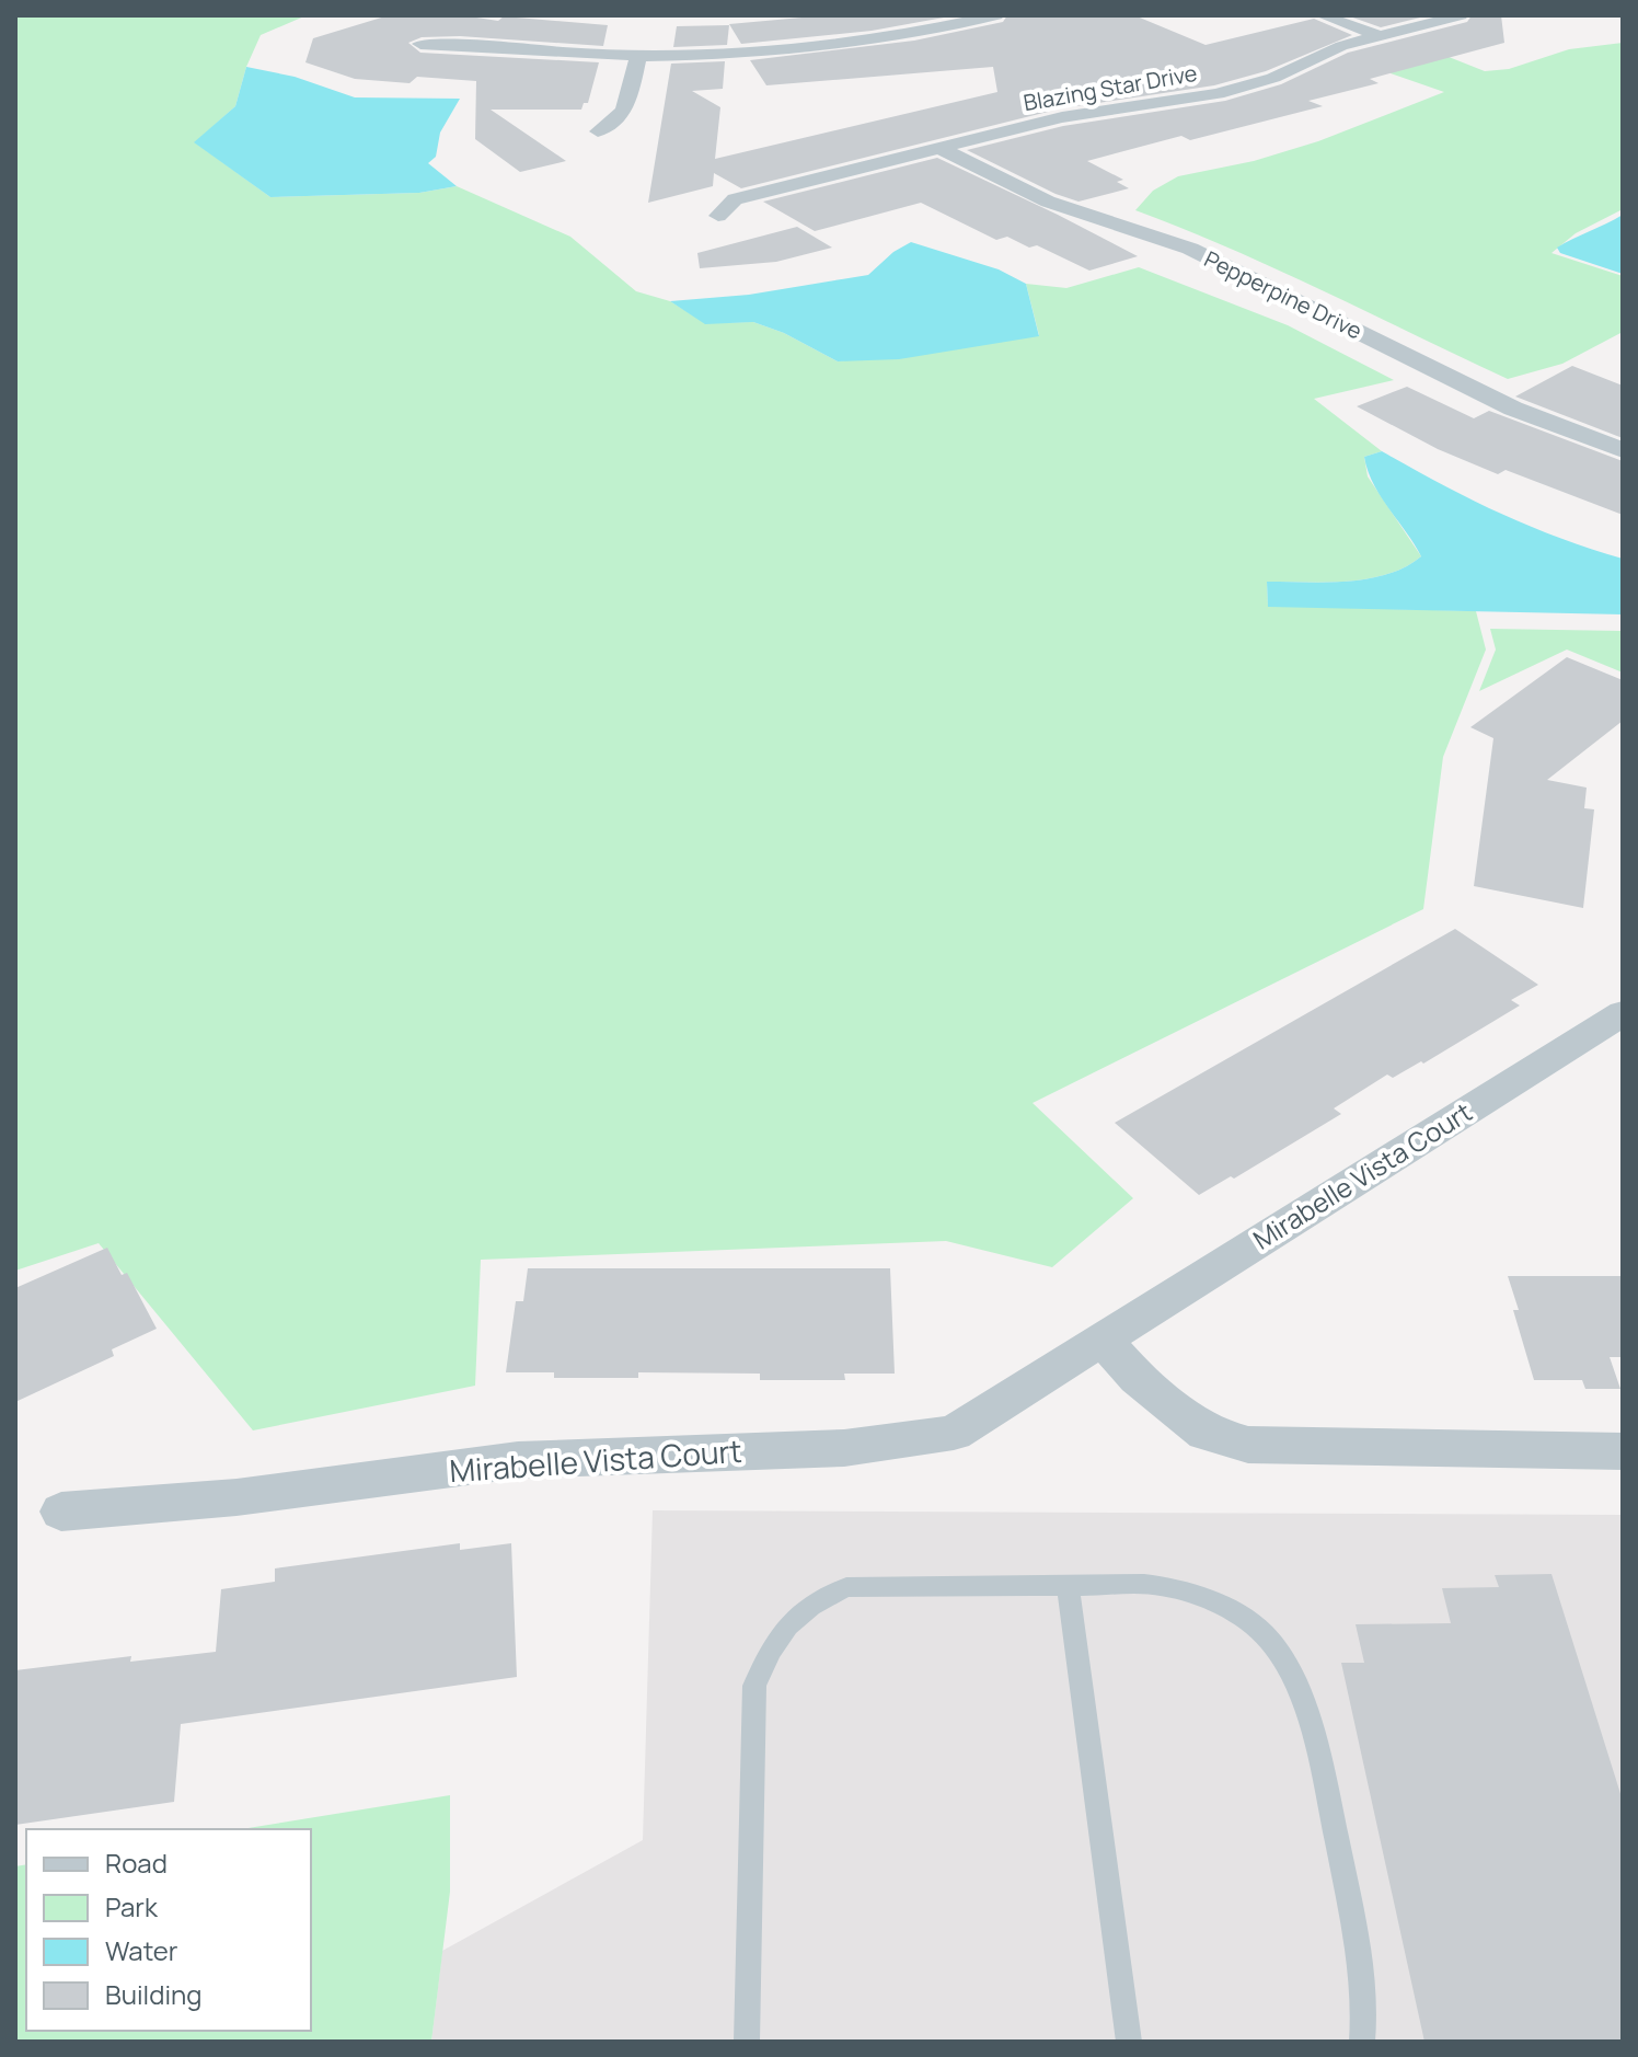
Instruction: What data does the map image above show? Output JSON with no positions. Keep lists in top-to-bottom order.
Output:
{
  "streets": {
    "street": ["Blazing Star Drive", "Pepperpine Drive", "Mirabelle Vista Court"]
  },
  "crossings": [
    ["Blazing Star Drive", "Pepperpine Drive"]
  ],
  "legend": [
    "Road",
    "Park",
    "Water",
    "Building"
  ]
}
